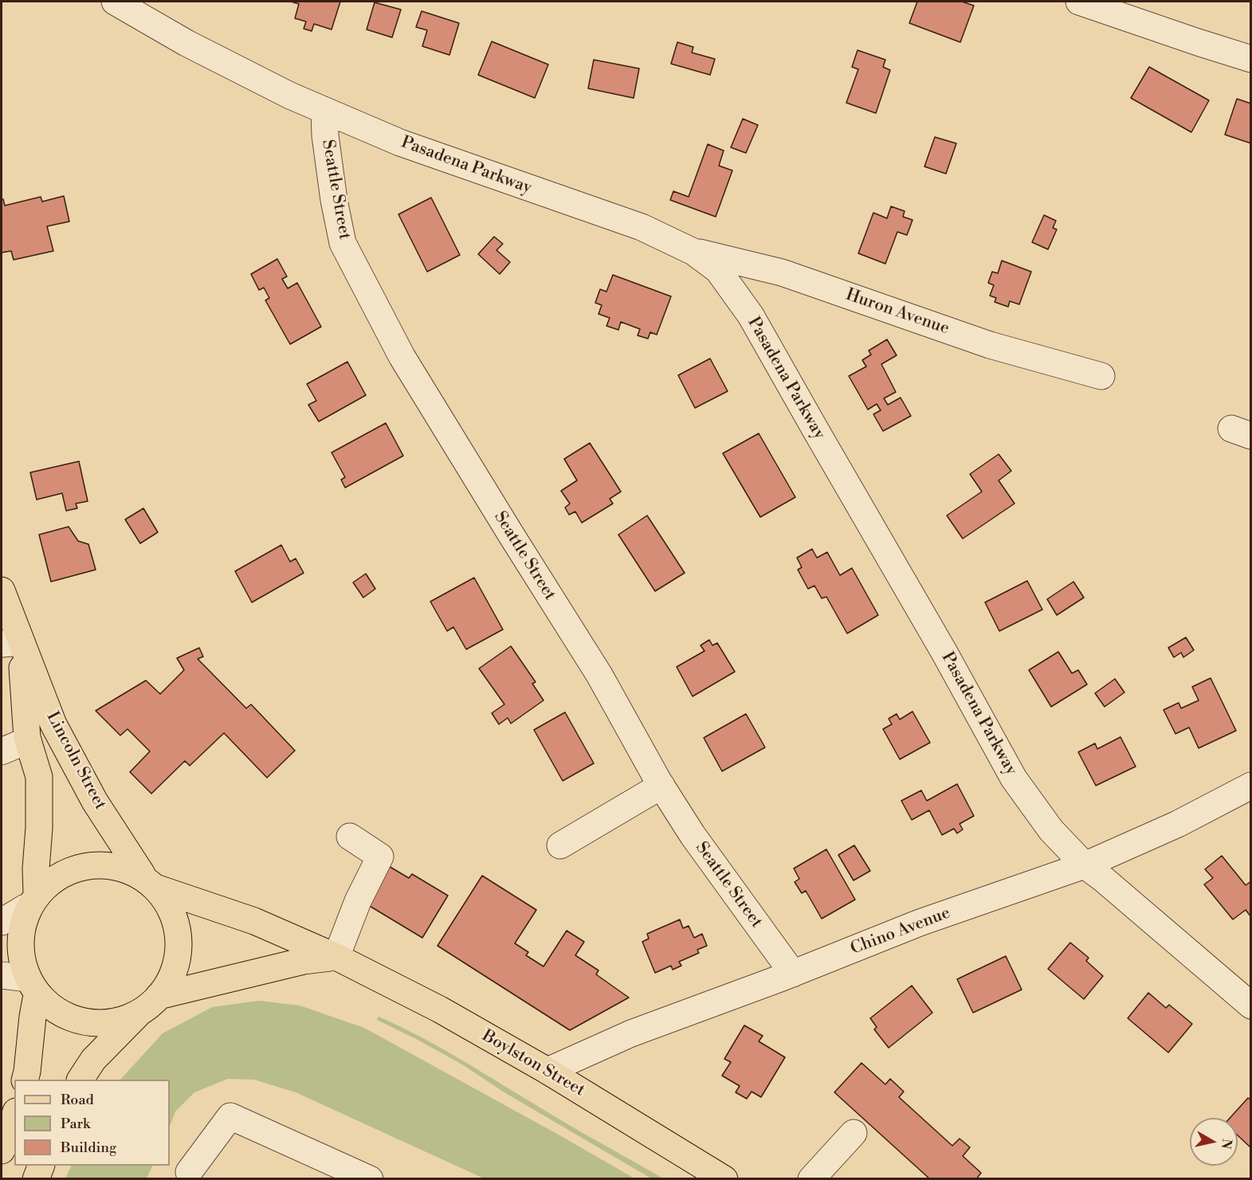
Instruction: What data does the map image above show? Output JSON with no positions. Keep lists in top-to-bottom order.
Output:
{
  "streets": {
    "main road": ["Lincoln Street", "Boylston Street"],
    "street": [
      "Pasadena Parkway",
      "Seattle Street",
      "Huron Avenue",
      "Chino Avenue"
    ]
  },
  "crossings": [
    ["Pasadena Parkway", "Seattle Street"],
    ["Pasadena Parkway", "Huron Avenue"],
    ["Pasadena Parkway", "Chino Avenue"],
    ["Seattle Street", "Chino Avenue"],
    ["Lincoln Street", "Boylston Street"],
    ["Chino Avenue", "Boylston Street"]
  ],
  "legend": ["Road", "Park", "Building"],
  "north": "right"
}
